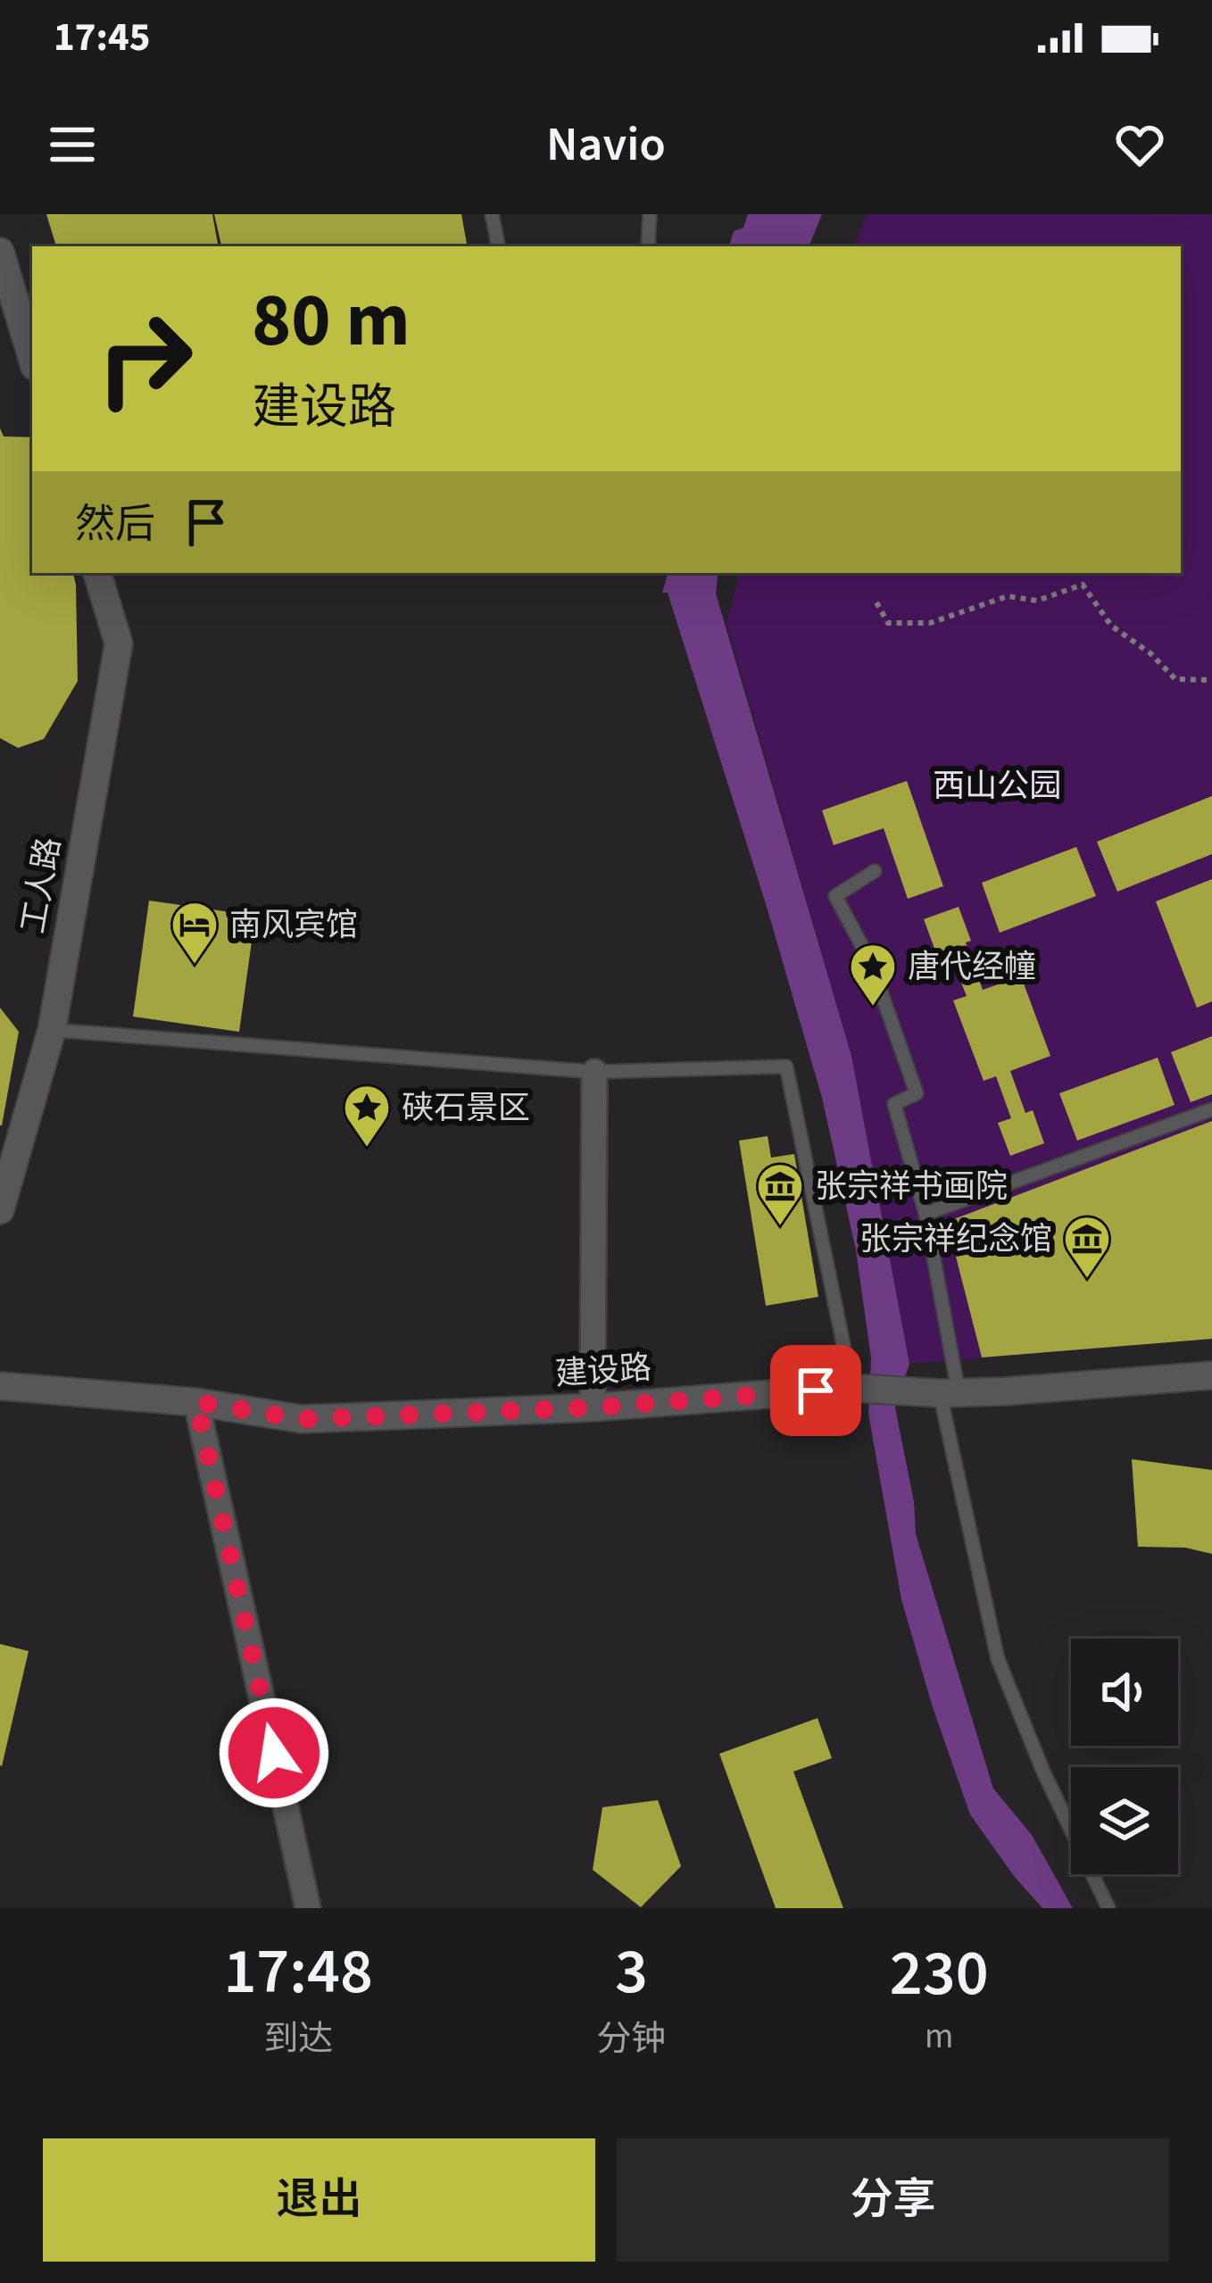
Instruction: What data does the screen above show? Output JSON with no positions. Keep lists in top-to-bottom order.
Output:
{
  "streets": {
    "street": ["工人路", "建设路"]
  },
  "parks": ["西山公园"],
  "places": {
    "hotel": ["南风宾馆"],
    "place": ["唐代经幢", "硖石景区"],
    "museum": ["张宗祥书画院", "张宗祥纪念馆"]
  },
  "page": {
    "status": "17:45",
    "header": "Navio",
    "turn": ["80 m", "建设路"],
    "then": "然后",
    "eta": [
      "17:48",
      "到达",
      "3",
      "分钟",
      "230",
      "m"
    ],
    "buttons": ["退出", "分享"]
  }
}
